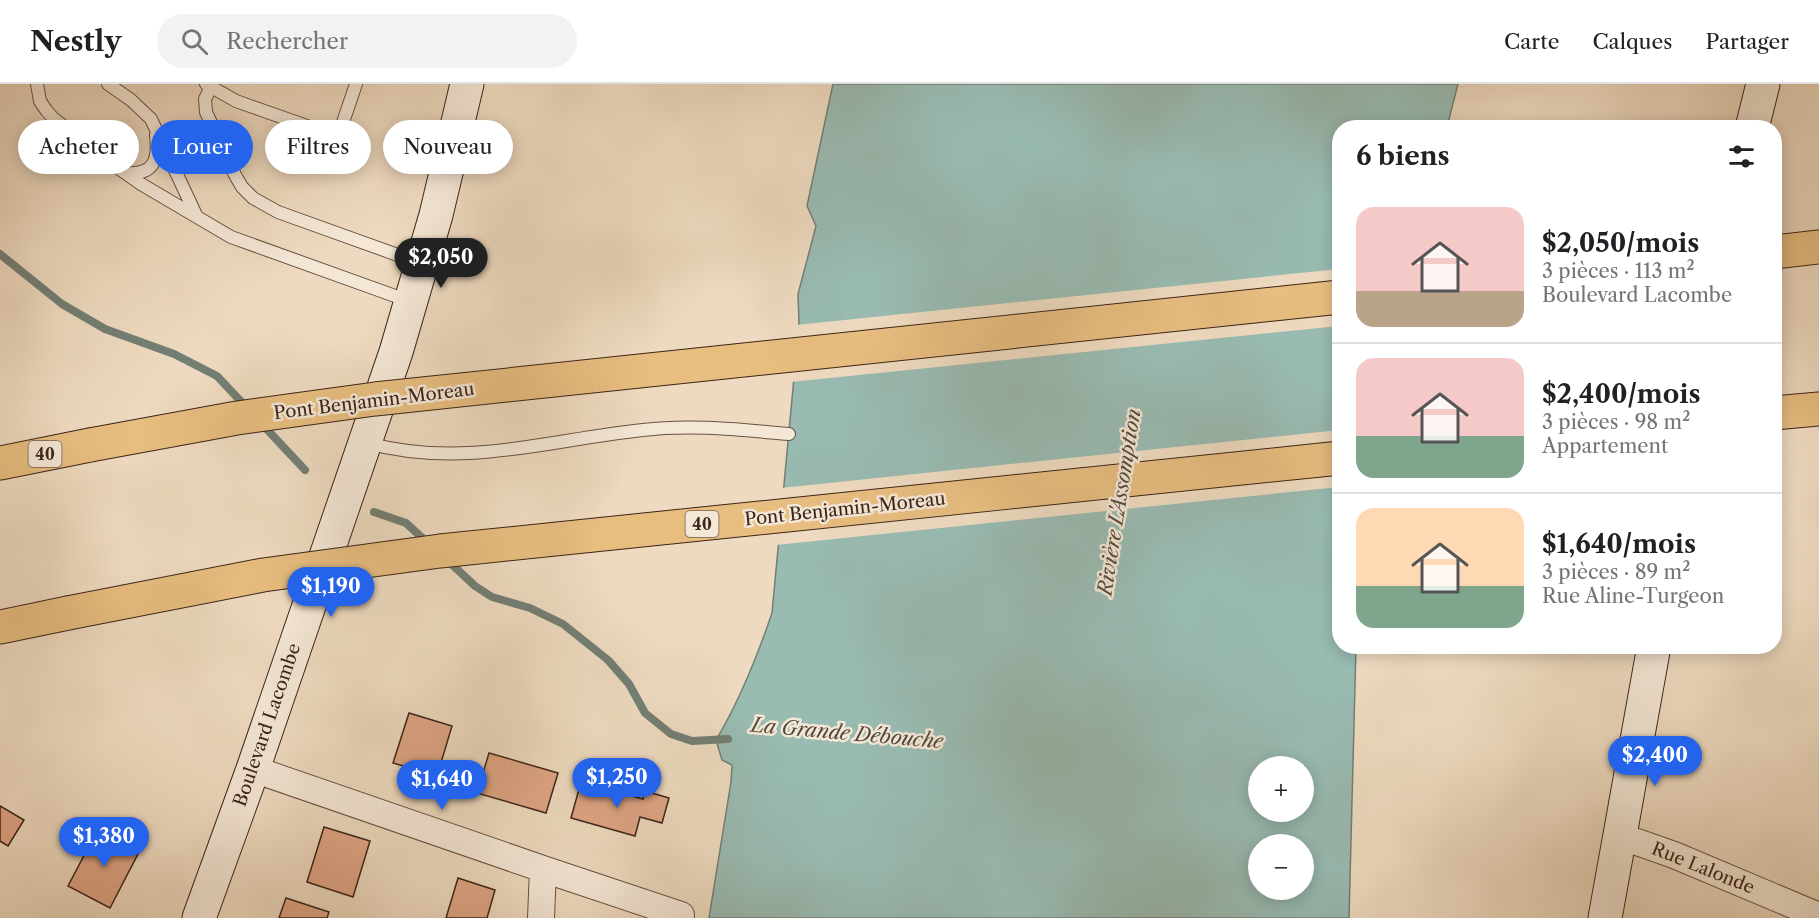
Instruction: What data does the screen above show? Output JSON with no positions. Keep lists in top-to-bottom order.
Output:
{
  "streets": {
    "highway": ["Pont Benjamin-Moreau", "40"],
    "main road": ["Boulevard Lacombe"],
    "street": ["Rue Lalonde"]
  },
  "water": ["Rivière L'Assomption", "La Grande Débouche"],
  "page": {
    "header": "Nestly",
    "search": "Rechercher",
    "nav": ["Carte", "Calques", "Partager"],
    "chip": [
      "Acheter",
      "Louer",
      "Filtres",
      "Nouveau"
    ],
    "heading": "6 biens",
    "list": [
      {
        "name": "$2,050/mois",
        "note": "3 pièces · 113 m² · Boulevard Lacombe"
      },
      {
        "name": "$2,400/mois",
        "note": "3 pièces · 98 m² · Appartement"
      },
      {
        "name": "$1,640/mois",
        "note": "3 pièces · 89 m² · Rue Aline-Turgeon"
      }
    ],
    "price": [
      "$2,050",
      "$1,190",
      "$2,400",
      "$1,250",
      "$1,640",
      "$1,380"
    ],
    "map_buttons": ["+", "−"]
  }
}
